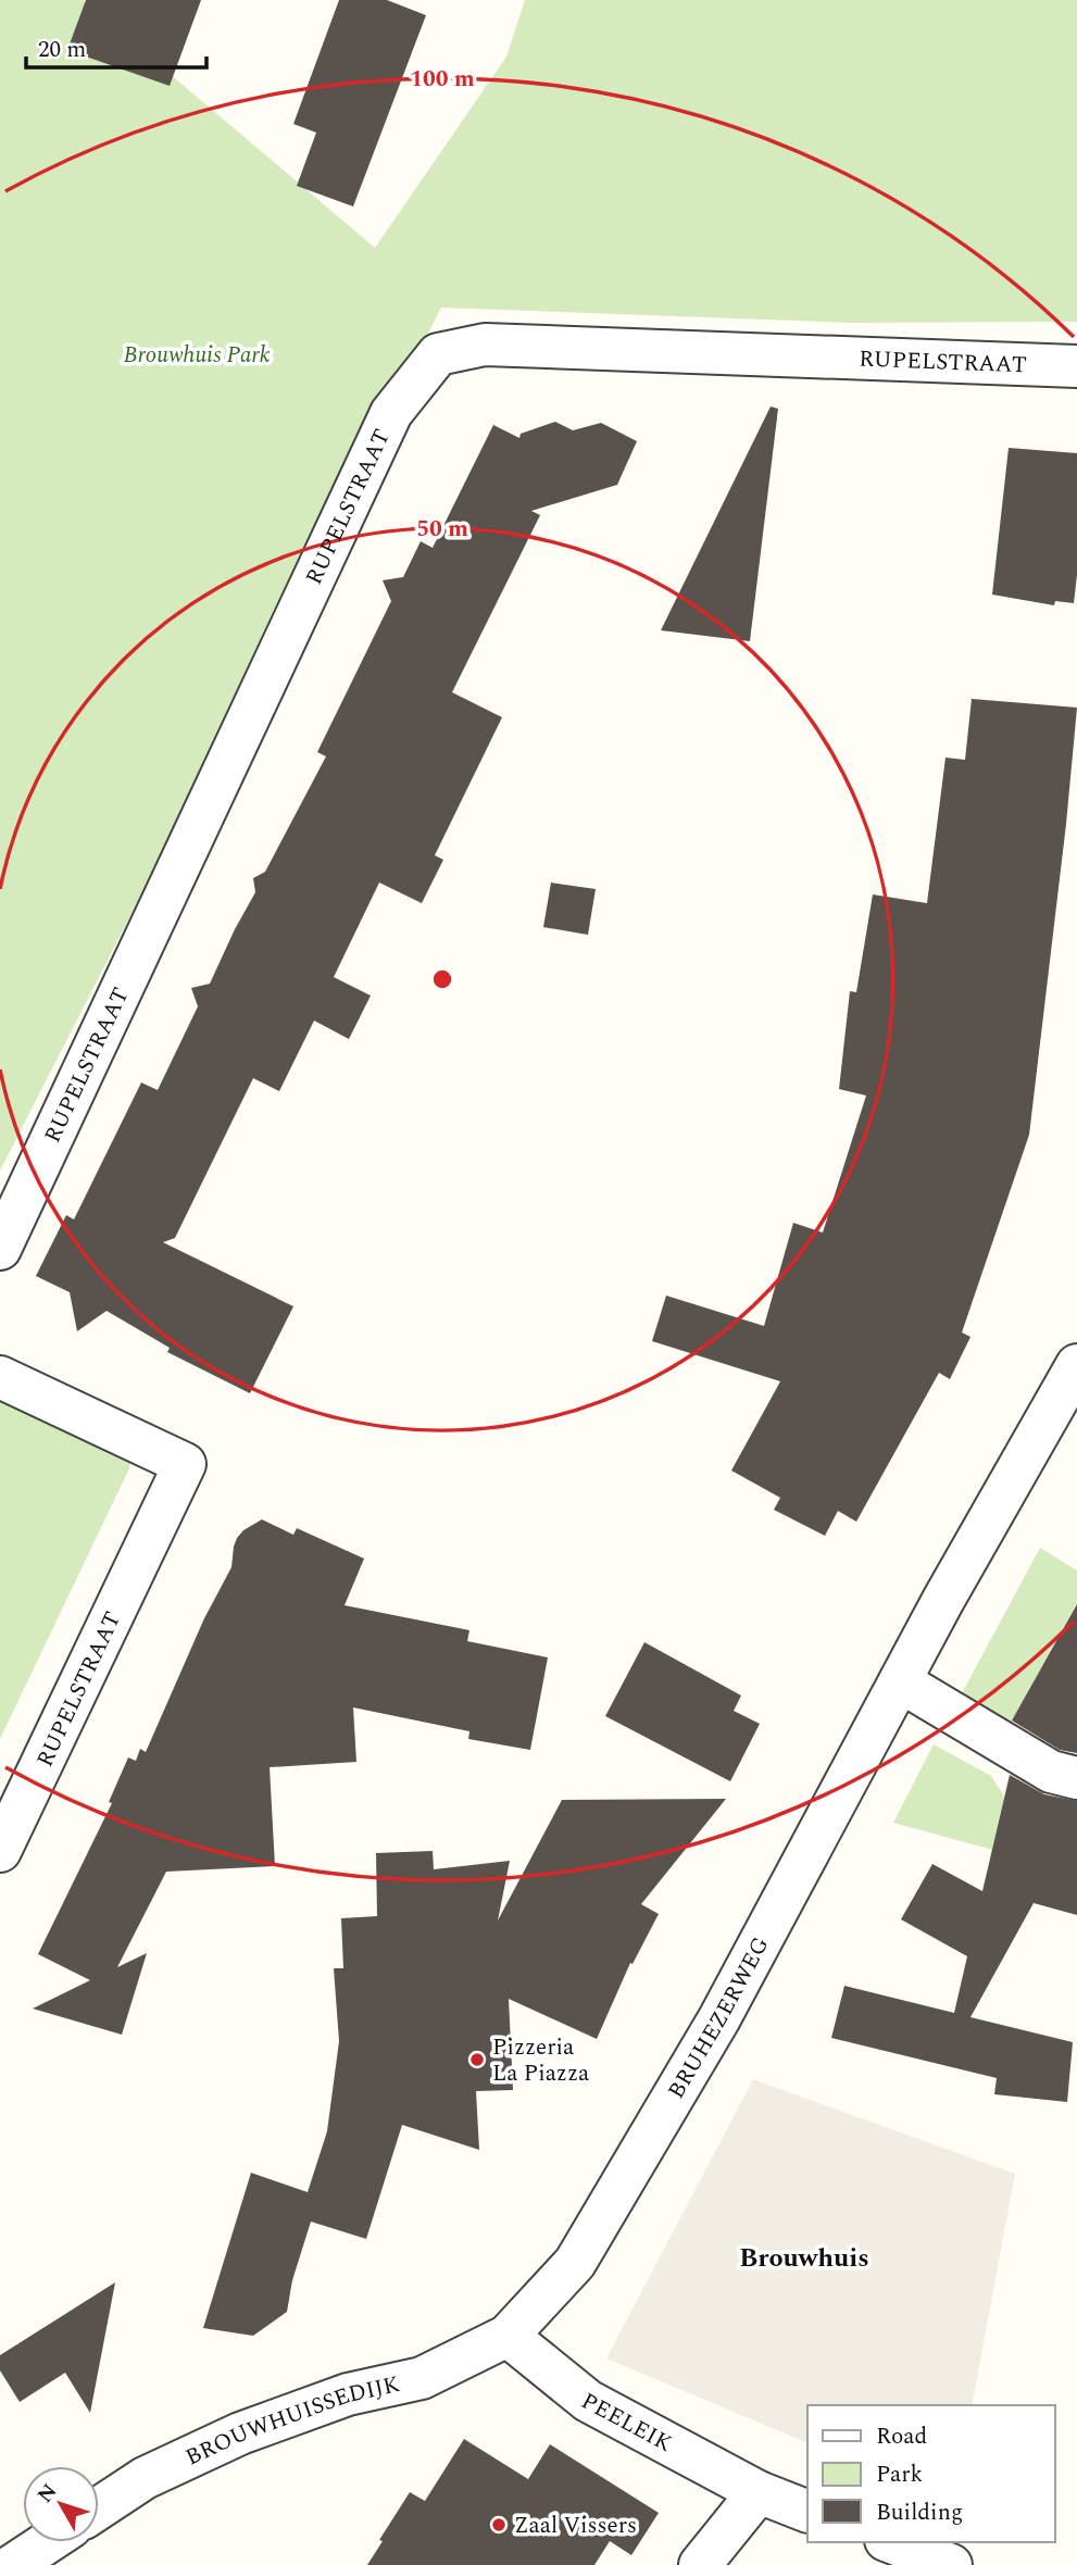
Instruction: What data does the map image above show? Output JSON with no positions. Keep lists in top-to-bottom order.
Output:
{
  "streets": {
    "street": [
      "RUPELSTRAAT",
      "BRUHEZERWEG",
      "PEELEIK",
      "BROUWHUISSEDIJK"
    ]
  },
  "crossings": [
    ["BRUHEZERWEG", "PEELEIK"],
    ["BRUHEZERWEG", "BROUWHUISSEDIJK"],
    ["PEELEIK", "BROUWHUISSEDIJK"]
  ],
  "districts": ["Brouwhuis"],
  "parks": ["Brouwhuis Park"],
  "places": ["Pizzeria La Piazza", "Zaal Vissers"],
  "legend": ["Road", "Park", "Building"],
  "scale_bar": "20 m",
  "north": "top left",
  "rings": ["100 m", "50 m"]
}
